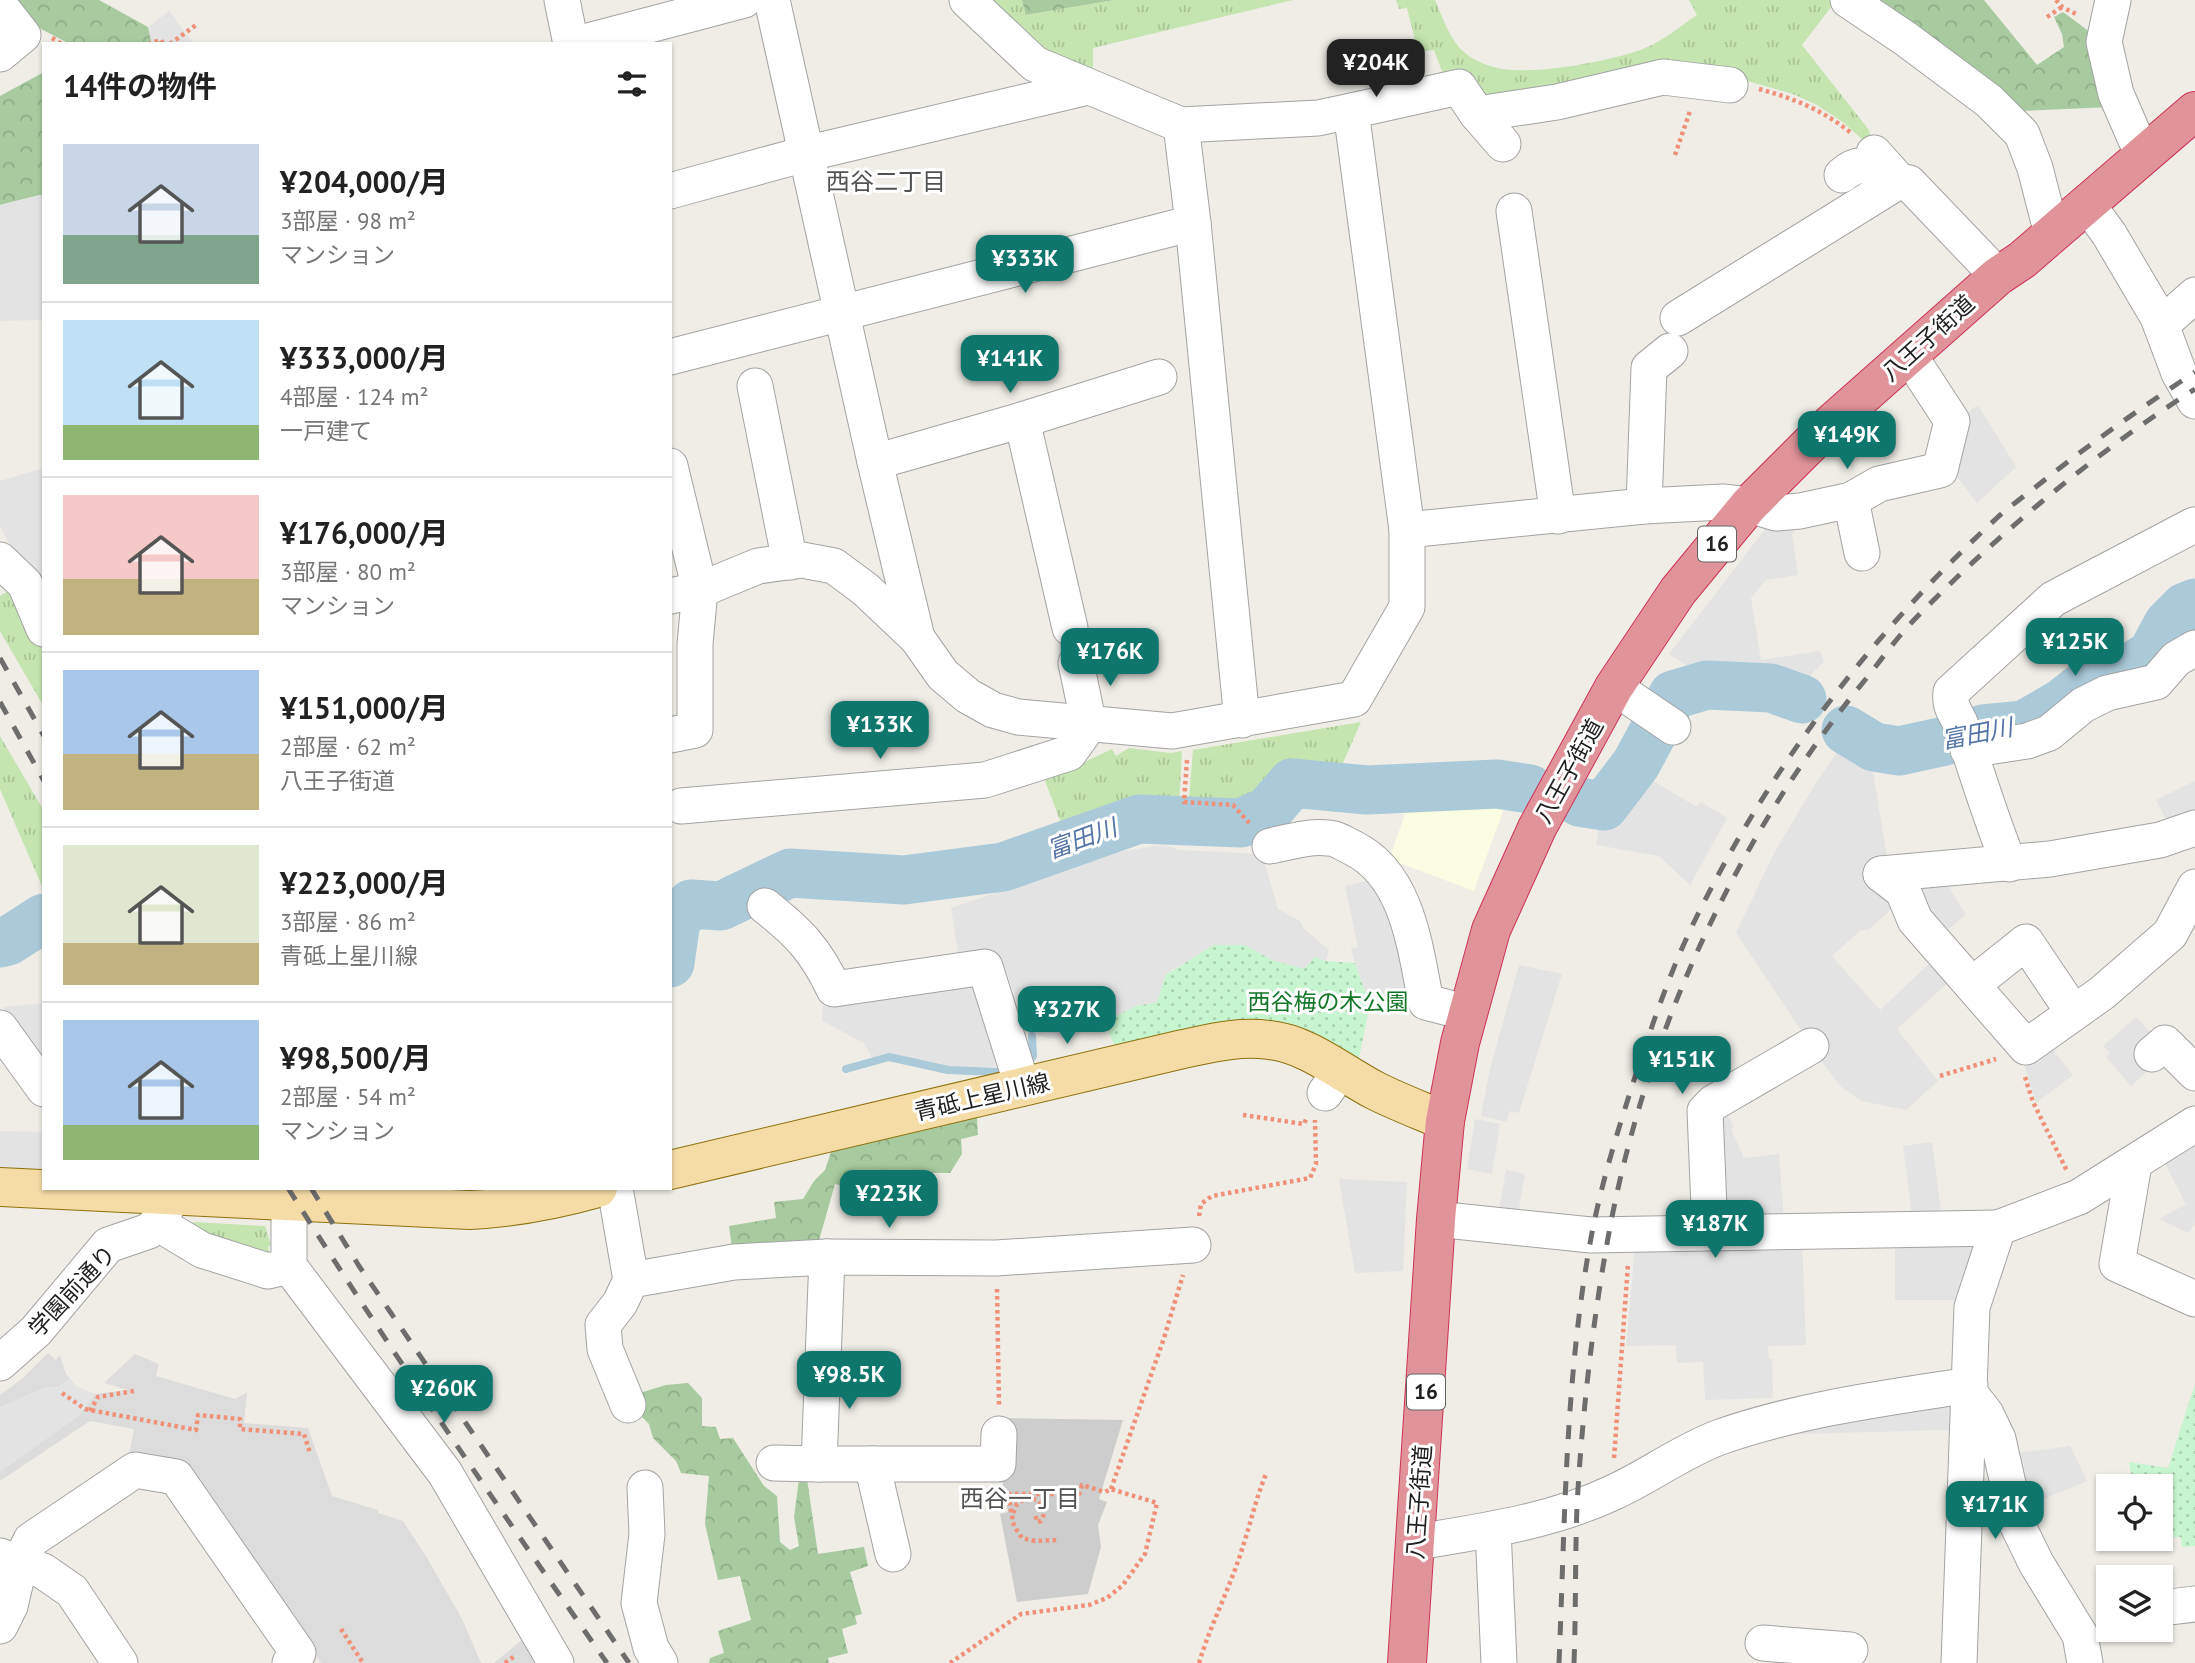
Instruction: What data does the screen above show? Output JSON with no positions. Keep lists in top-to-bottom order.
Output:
{
  "streets": {
    "highway": ["八王子街道", "16"],
    "main road": ["青砥上星川線"],
    "street": ["学園前通り"]
  },
  "crossings": [
    ["八王子街道", "青砥上星川線"]
  ],
  "districts": ["西谷二丁目", "西谷一丁目"],
  "water": ["富田川"],
  "parks": ["西谷梅の木公園"],
  "page": {
    "price": [
      "¥204K",
      "¥333K",
      "¥141K",
      "¥149K",
      "¥125K",
      "¥176K",
      "¥133K",
      "¥327K",
      "¥151K",
      "¥223K",
      "¥187K",
      "¥98.5K",
      "¥260K",
      "¥171K"
    ],
    "heading": "14件の物件",
    "list": [
      {
        "name": "¥204,000/月",
        "note": "3部屋 · 98 m² · マンション"
      },
      {
        "name": "¥333,000/月",
        "note": "4部屋 · 124 m² · 一戸建て"
      },
      {
        "name": "¥176,000/月",
        "note": "3部屋 · 80 m² · マンション"
      },
      {
        "name": "¥151,000/月",
        "note": "2部屋 · 62 m² · 八王子街道"
      },
      {
        "name": "¥223,000/月",
        "note": "3部屋 · 86 m² · 青砥上星川線"
      },
      {
        "name": "¥98,500/月",
        "note": "2部屋 · 54 m² · マンション"
      }
    ]
  }
}
